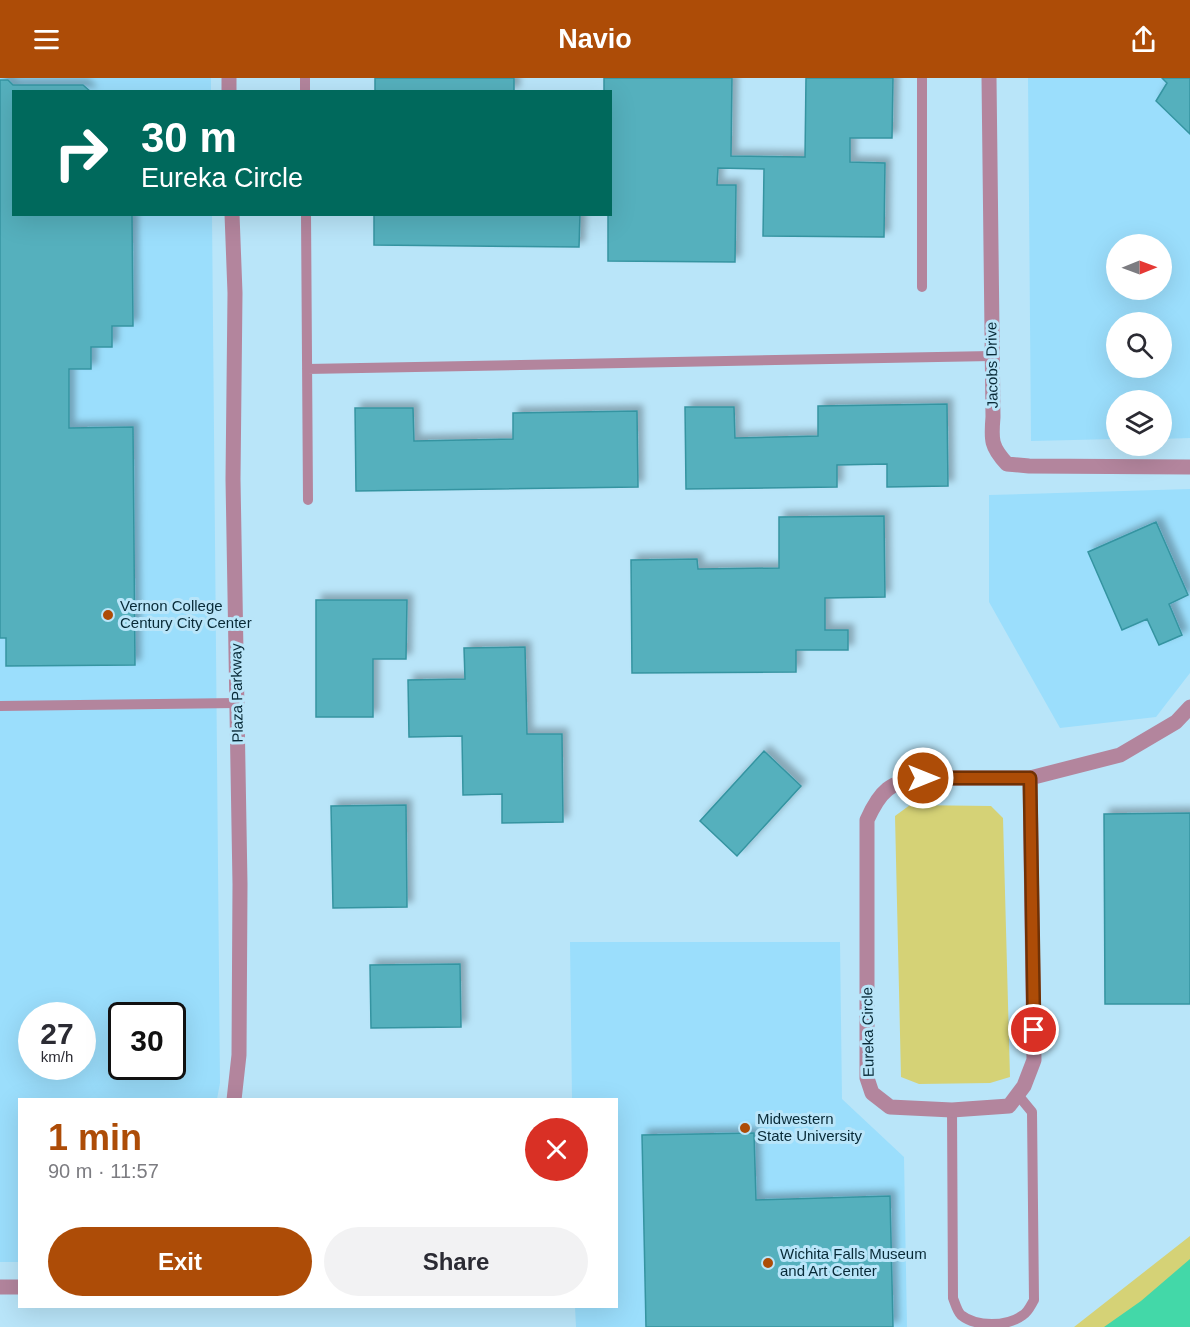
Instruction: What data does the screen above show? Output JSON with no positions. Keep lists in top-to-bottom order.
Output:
{
  "streets": {
    "street": ["Jacobs Drive", "Plaza Parkway", "Eureka Circle"]
  },
  "places": ["Vernon College Century City Center", "Midwestern State University", "Wichita Falls Museum and Art Center"],
  "north": "right",
  "page": {
    "header": "Navio",
    "turn": ["30 m", "Eureka Circle"],
    "speed": "27 km/h",
    "limit": "30",
    "heading": ["1 min", "90 m · 11:57"],
    "buttons": ["Exit", "Share"]
  }
}
